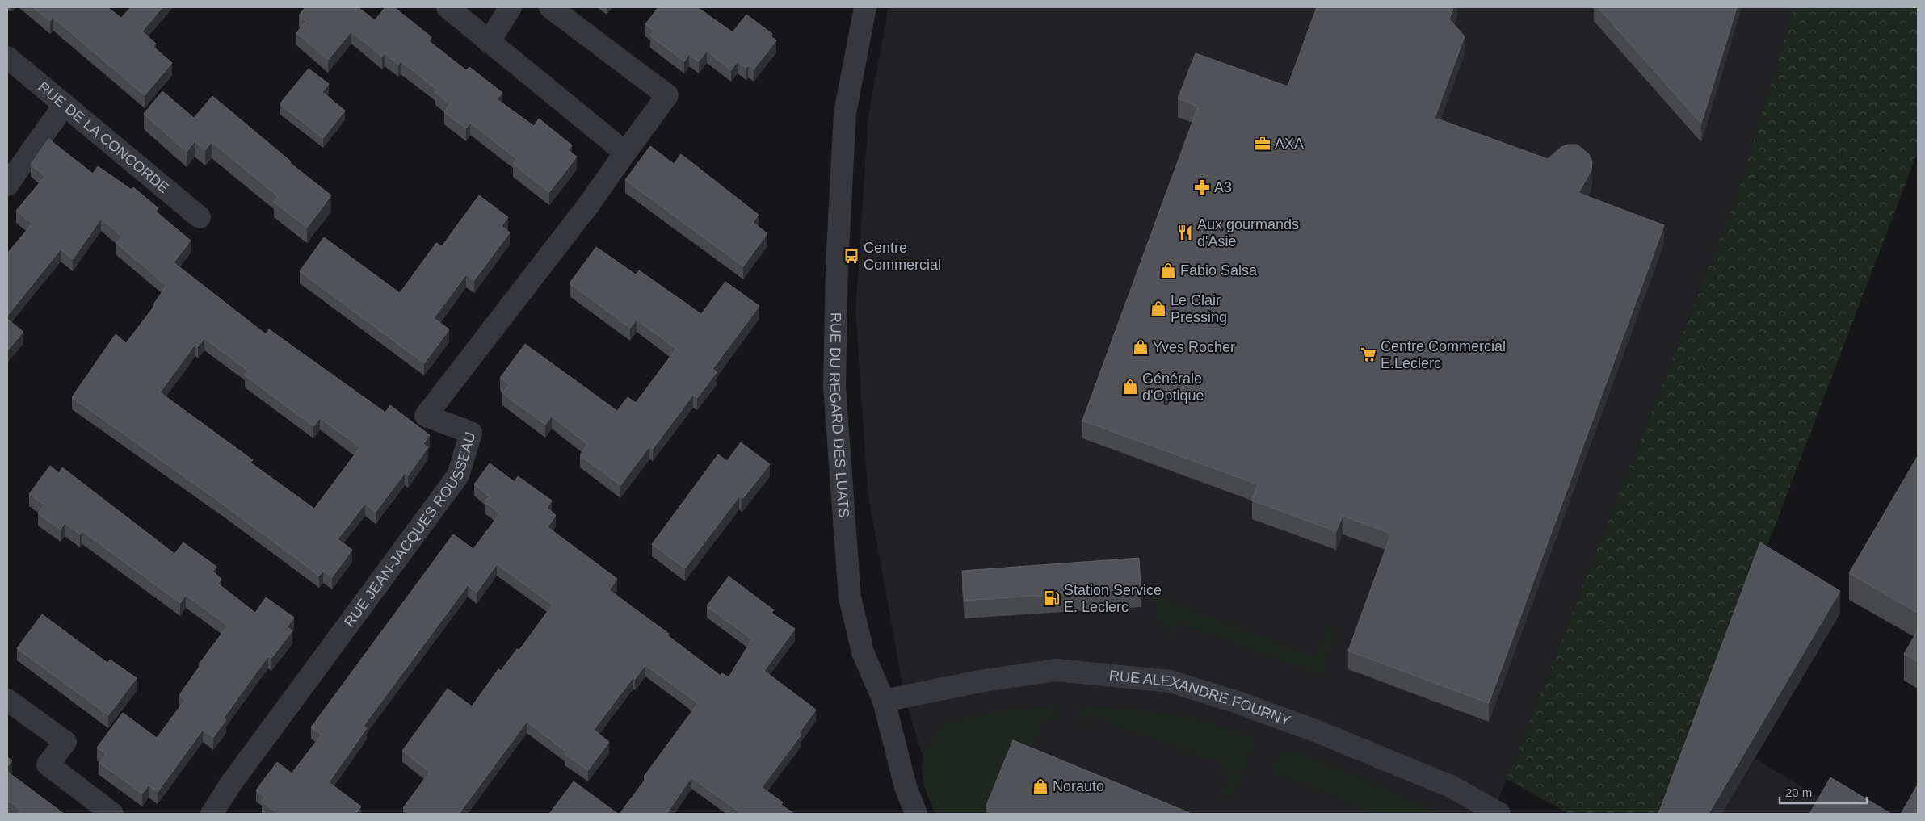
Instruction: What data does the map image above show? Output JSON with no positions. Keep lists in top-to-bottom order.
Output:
{
  "streets": {
    "street": [
      "RUE DE LA CONCORDE",
      "RUE DU REGARD DES LUATS",
      "RUE JEAN-JACQUES ROUSSEAU",
      "RUE ALEXANDRE FOURNY"
    ]
  },
  "crossings": [
    ["RUE DU REGARD DES LUATS", "RUE ALEXANDRE FOURNY"]
  ],
  "places": {
    "office": ["AXA"],
    "pharmacy": ["A3"],
    "restaurant": ["Aux gourmands d'Asie"],
    "bus stop": ["Centre Commercial"],
    "shop": [
      "Fabio Salsa",
      "Le Clair Pressing",
      "Yves Rocher",
      "Générale d'Optique",
      "Norauto"
    ],
    "supermarket": ["Centre Commercial E.Leclerc"],
    "fuel station": ["Station Service E. Leclerc"]
  },
  "scale_bar": "20 m"
}
